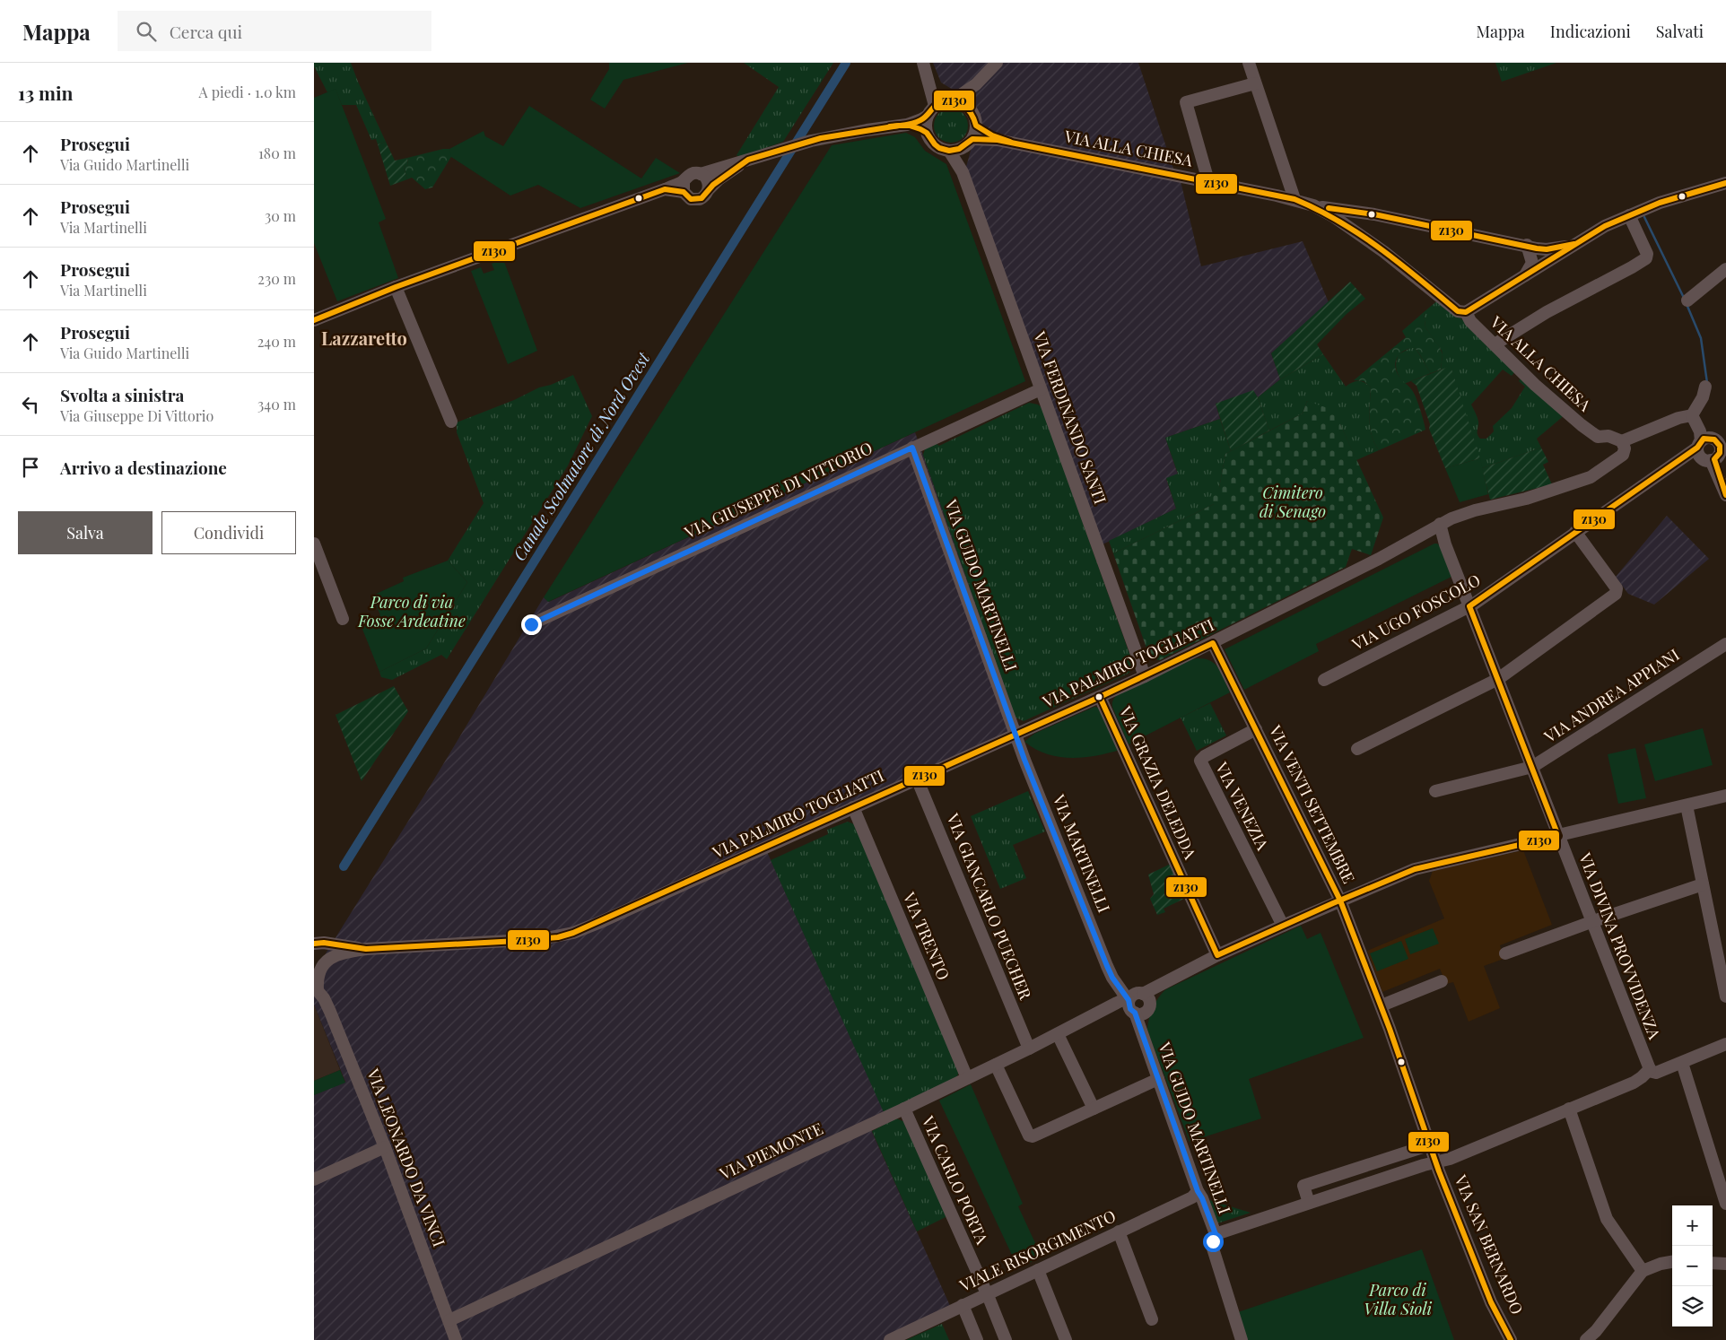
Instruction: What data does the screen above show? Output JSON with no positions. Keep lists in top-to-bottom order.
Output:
{
  "streets": {
    "street": [
      "VIA ALLA CHIESA",
      "VIA FERDINANDO SANTI",
      "VIA GIUSEPPE DI VITTORIO",
      "VIA GUIDO MARTINELLI",
      "VIA UGO FOSCOLO",
      "VIA PALMIRO TOGLIATTI",
      "VIA ANDREA APPIANI",
      "VIA GRAZIA DELEDDA",
      "VIA VENTI SETTEMBRE",
      "VIA VENEZIA",
      "VIA MARTINELLI",
      "VIA GIANCARLO PUECHER",
      "VIA TRENTO",
      "VIA DIVINA PROVVIDENZA",
      "VIA PIEMONTE",
      "VIA LEONARDO DA VINCI",
      "VIA CARLO PORTA",
      "VIA SAN BERNARDO",
      "VIALE RISORGIMENTO"
    ]
  },
  "crossings": [
    ["VIA ALLA CHIESA", "VIA FERDINANDO SANTI"],
    ["VIA ALLA CHIESA", "VIA PALMIRO TOGLIATTI"],
    ["VIA FERDINANDO SANTI", "VIA GIUSEPPE DI VITTORIO"],
    ["VIA FERDINANDO SANTI", "VIA PALMIRO TOGLIATTI"],
    ["VIA GIUSEPPE DI VITTORIO", "VIA GUIDO MARTINELLI"],
    ["VIA GUIDO MARTINELLI", "VIA PALMIRO TOGLIATTI"],
    ["VIA GUIDO MARTINELLI", "VIA MARTINELLI"],
    ["VIA GUIDO MARTINELLI", "VIA PIEMONTE"],
    ["VIA GUIDO MARTINELLI", "VIALE RISORGIMENTO"],
    ["VIA UGO FOSCOLO", "VIA DIVINA PROVVIDENZA"],
    ["VIA PALMIRO TOGLIATTI", "VIA GRAZIA DELEDDA"],
    ["VIA PALMIRO TOGLIATTI", "VIA VENTI SETTEMBRE"],
    ["VIA PALMIRO TOGLIATTI", "VIA MARTINELLI"],
    ["VIA PALMIRO TOGLIATTI", "VIA GIANCARLO PUECHER"],
    ["VIA PALMIRO TOGLIATTI", "VIA TRENTO"],
    ["VIA PALMIRO TOGLIATTI", "VIA DIVINA PROVVIDENZA"],
    ["VIA PALMIRO TOGLIATTI", "VIA LEONARDO DA VINCI"],
    ["VIA ANDREA APPIANI", "VIA DIVINA PROVVIDENZA"],
    ["VIA VENTI SETTEMBRE", "VIA VENEZIA"],
    ["VIA VENTI SETTEMBRE", "VIA SAN BERNARDO"],
    ["VIA GIANCARLO PUECHER", "VIA PIEMONTE"],
    ["VIA TRENTO", "VIA PIEMONTE"],
    ["VIA PIEMONTE", "VIA LEONARDO DA VINCI"],
    ["VIA PIEMONTE", "VIA CARLO PORTA"],
    ["VIA CARLO PORTA", "VIALE RISORGIMENTO"]
  ],
  "districts": ["Lazzaretto"],
  "water": ["Canale Scolmatore di Nord Ovest"],
  "parks": ["Cimitero di Senago", "Parco di via Fosse Ardeatine", "Parco di Villa Sioli"],
  "lines": ["transit line z130"],
  "page": {
    "header": "Mappa",
    "search": "Cerca qui",
    "nav": ["Mappa", "Indicazioni", "Salvati"],
    "heading": ["13 min", "A piedi · 1.0 km"],
    "list": [
      ["Prosegui", "Via Guido Martinelli", "180 m"],
      ["Prosegui", "Via Martinelli", "30 m"],
      ["Prosegui", "Via Martinelli", "230 m"],
      ["Prosegui", "Via Guido Martinelli", "240 m"],
      ["Svolta a sinistra", "Via Giuseppe Di Vittorio", "340 m"],
      "Arrivo a destinazione"
    ],
    "buttons": ["Salva", "Condividi"],
    "map_buttons": ["+", "−"]
  }
}
